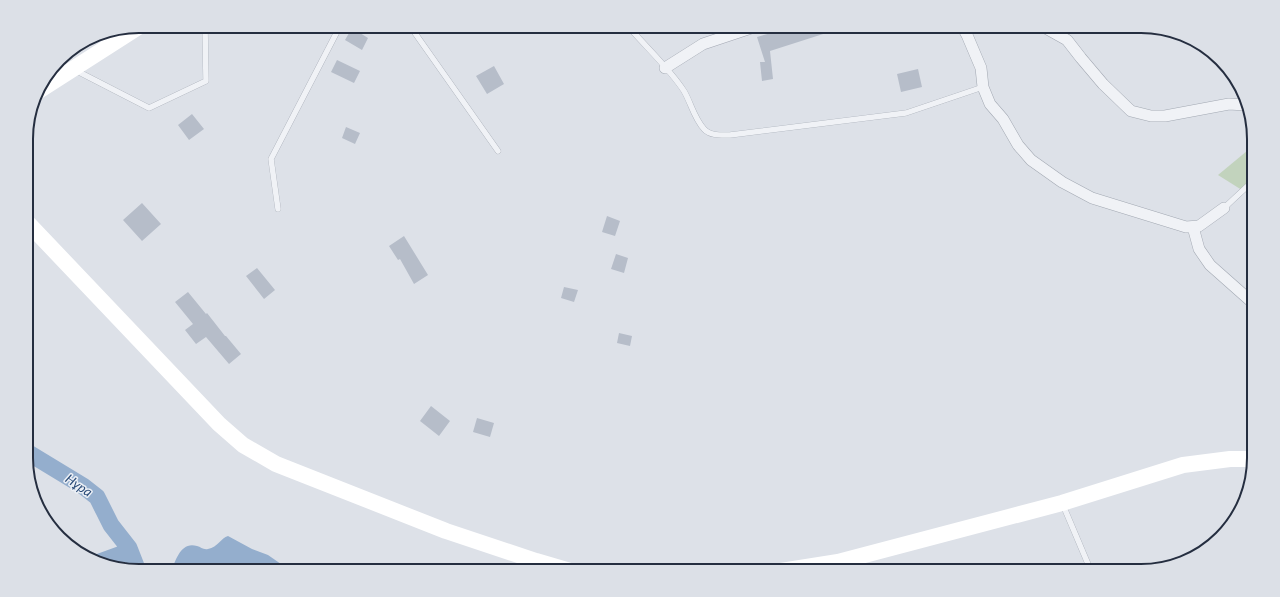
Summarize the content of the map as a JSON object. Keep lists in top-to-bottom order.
{
  "water": ["Нұра"]
}
